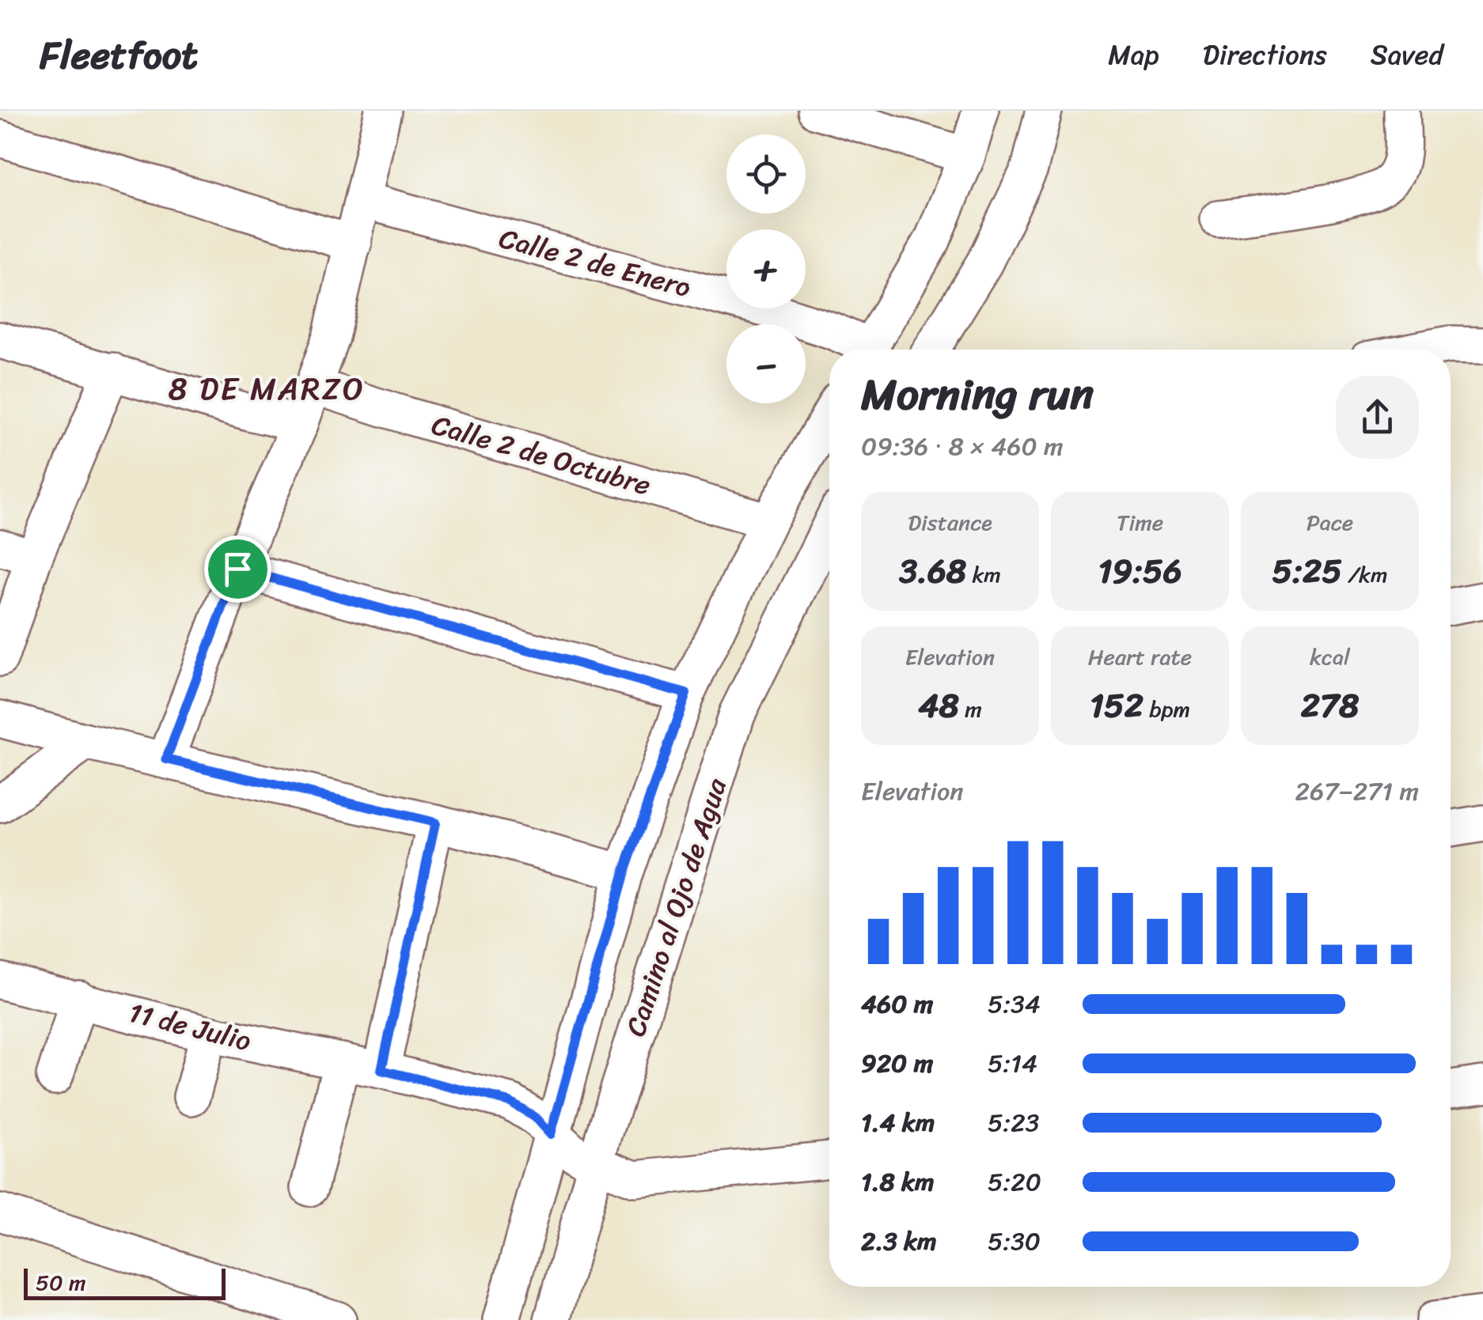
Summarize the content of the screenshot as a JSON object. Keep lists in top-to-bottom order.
{
  "streets": {
    "street": [
      "Calle 2 de Enero",
      "Calle 2 de Octubre",
      "Camino al Ojo de Agua",
      "11 de Julio"
    ]
  },
  "crossings": [
    ["Calle 2 de Octubre", "Camino al Ojo de Agua"],
    ["Camino al Ojo de Agua", "11 de Julio"]
  ],
  "districts": ["8 DE MARZO"],
  "scale_bar": "50 m",
  "page": {
    "header": "Fleetfoot",
    "nav": ["Map", "Directions", "Saved"],
    "map_buttons": ["+", "−"],
    "heading": ["Morning run", "09:36 · 8 × 460 m"],
    "stats": [
      ["Distance", "3.68 km"],
      ["Time", "19:56"],
      ["Pace", "5:25 /km"],
      ["Elevation", "48 m"],
      ["Heart rate", "152 bpm"],
      ["kcal", "278"]
    ],
    "chart": ["Elevation", "267–271 m"],
    "list": [
      {
        "name": "460 m",
        "note": "5:34"
      },
      {
        "name": "920 m",
        "note": "5:14"
      },
      {
        "name": "1.4 km",
        "note": "5:23"
      },
      {
        "name": "1.8 km",
        "note": "5:20"
      },
      {
        "name": "2.3 km",
        "note": "5:30"
      }
    ],
    "scale": "50 m"
  }
}
